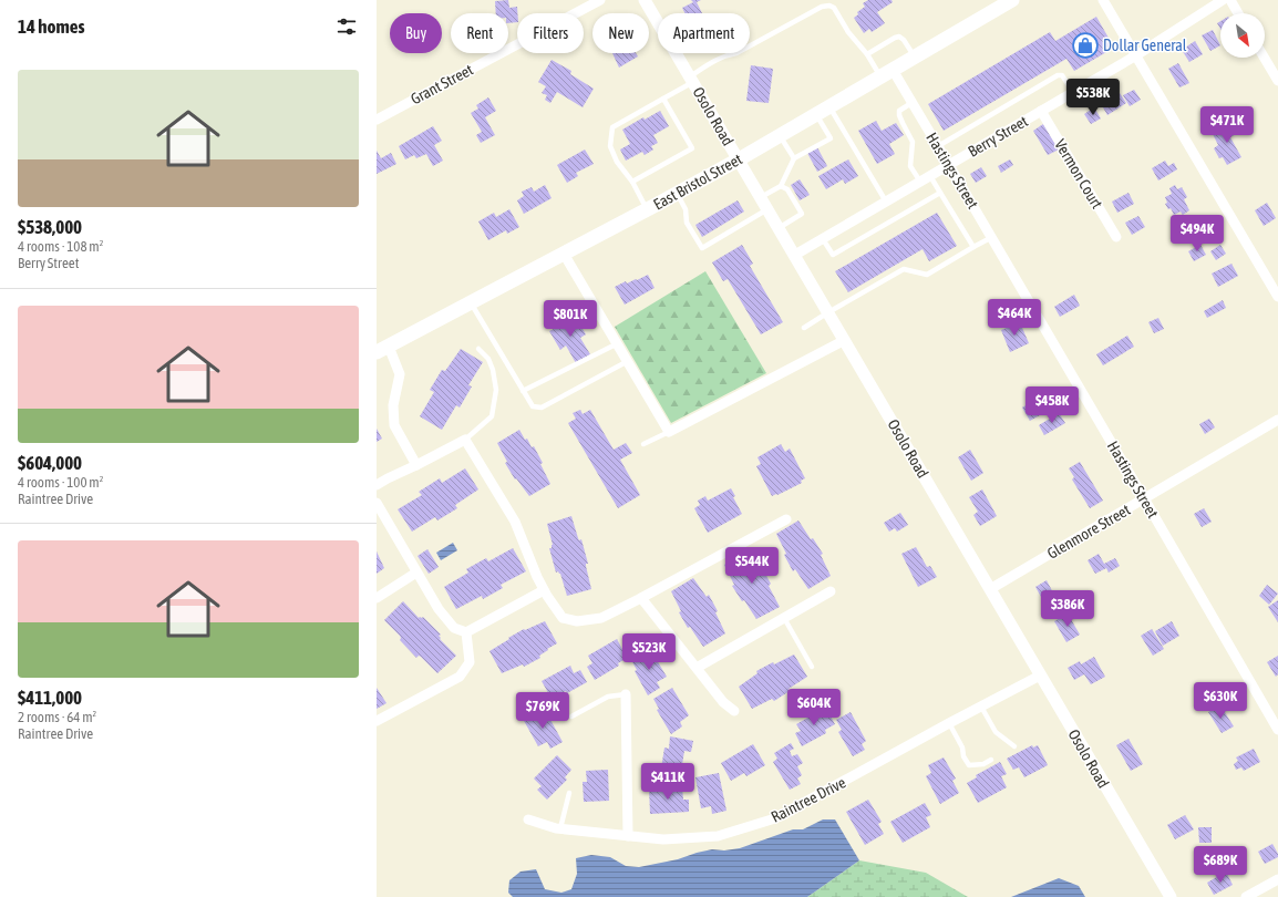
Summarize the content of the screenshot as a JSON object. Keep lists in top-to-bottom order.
{
  "streets": {
    "main road": ["East Bristol Street"],
    "street": [
      "Grant Street",
      "Osolo Road",
      "Berry Street",
      "Hastings Street",
      "Vermon Court",
      "Glenmore Street",
      "Raintree Drive"
    ]
  },
  "crossings": [
    ["Osolo Road", "Berry Street"],
    ["Osolo Road", "East Bristol Street"],
    ["Osolo Road", "Glenmore Street"],
    ["Osolo Road", "Raintree Drive"],
    ["Berry Street", "Hastings Street"],
    ["Berry Street", "Vermon Court"],
    ["Hastings Street", "East Bristol Street"],
    ["Hastings Street", "Glenmore Street"]
  ],
  "places": {
    "shop": ["Dollar General"]
  },
  "north": "bottom right",
  "page": {
    "heading": "14 homes",
    "chip": [
      "Buy",
      "Rent",
      "Filters",
      "New",
      "Apartment"
    ],
    "list": [
      {
        "name": "$538,000",
        "note": "4 rooms · 108 m² · Berry Street"
      },
      {
        "name": "$604,000",
        "note": "4 rooms · 100 m² · Raintree Drive"
      },
      {
        "name": "$411,000",
        "note": "2 rooms · 64 m² · Raintree Drive"
      }
    ],
    "price": [
      "$538K",
      "$471K",
      "$494K",
      "$464K",
      "$801K",
      "$458K",
      "$544K",
      "$386K",
      "$523K",
      "$630K",
      "$604K",
      "$769K",
      "$411K",
      "$689K"
    ]
  }
}
